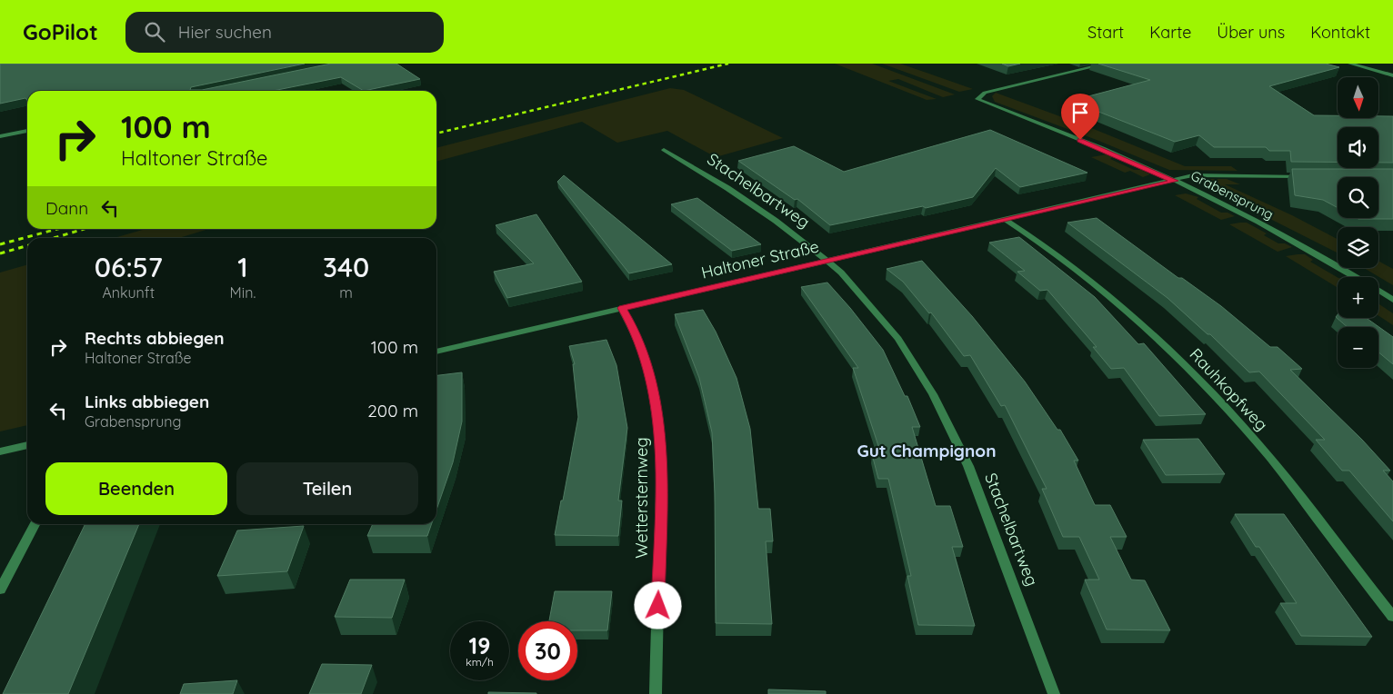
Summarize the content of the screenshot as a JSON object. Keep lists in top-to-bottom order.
{
  "streets": {
    "street": [
      "Stachelbartweg",
      "Grabensprung",
      "Haltoner Straße",
      "Rauhkopfweg",
      "Wettersternweg"
    ]
  },
  "crossings": [
    ["Stachelbartweg", "Haltoner Straße"],
    ["Grabensprung", "Haltoner Straße"],
    ["Haltoner Straße", "Rauhkopfweg"],
    ["Haltoner Straße", "Wettersternweg"]
  ],
  "districts": ["Gut Champignon"],
  "north": "bottom",
  "page": {
    "header": "GoPilot",
    "search": "Hier suchen",
    "nav": [
      "Start",
      "Karte",
      "Über uns",
      "Kontakt"
    ],
    "map_buttons": ["+", "−"],
    "turn": ["100 m", "Haltoner Straße"],
    "then": "Dann",
    "eta": [
      "06:57",
      "Ankunft",
      "1",
      "Min.",
      "340",
      "m"
    ],
    "list": [
      {
        "name": "Rechts abbiegen",
        "note": "Haltoner Straße",
        "value": "100 m"
      },
      {
        "name": "Links abbiegen",
        "note": "Grabensprung",
        "value": "200 m"
      }
    ],
    "buttons": ["Beenden", "Teilen"],
    "speed": "19 km/h",
    "limit": "30"
  }
}
